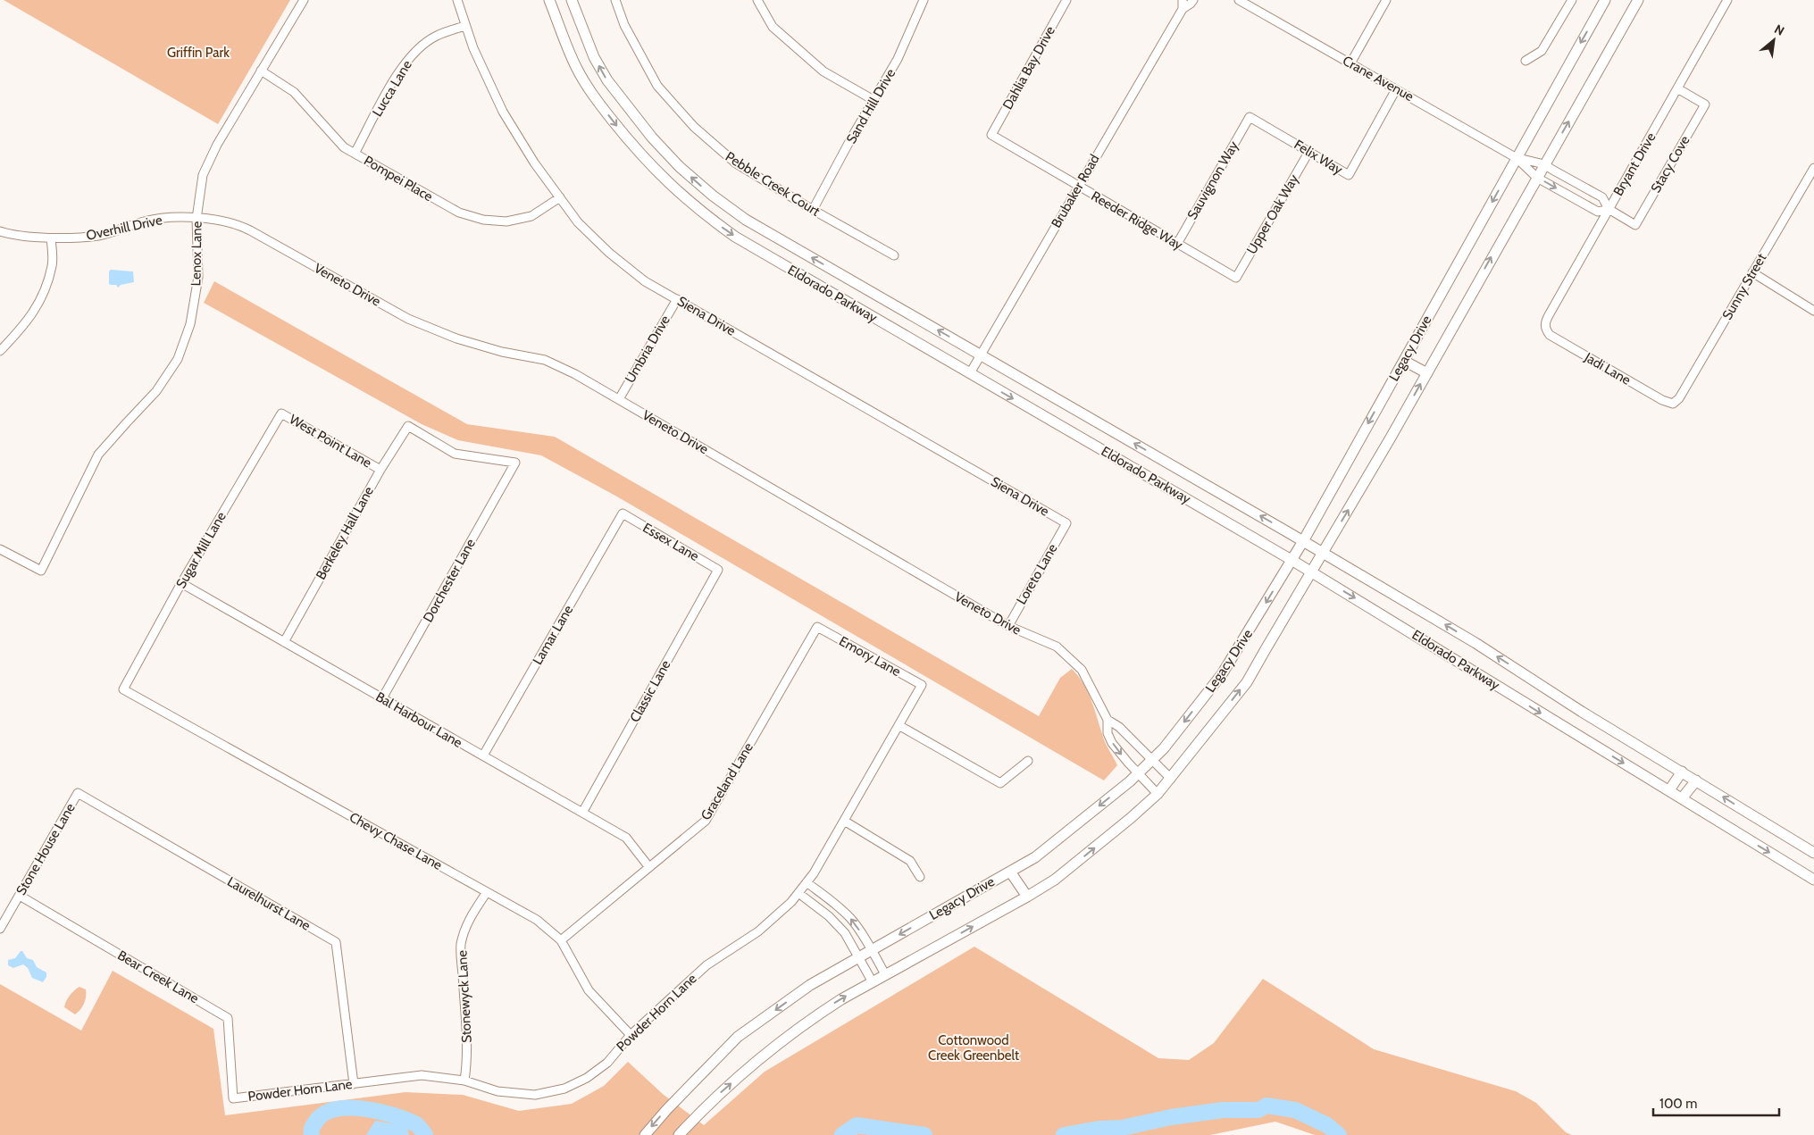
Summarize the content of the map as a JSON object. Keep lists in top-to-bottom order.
{
  "streets": {
    "main road": ["Eldorado Parkway", "Legacy Drive"],
    "street": [
      "Dahlia Bay Drive",
      "Crane Avenue",
      "Lucca Lane",
      "Sand Hill Drive",
      "Felix Way",
      "Bryant Drive",
      "Stacy Cove",
      "Pompei Place",
      "Sauvignon Way",
      "Pebble Creek Court",
      "Brubaker Road",
      "Upper Oak Way",
      "Reeder Ridge Way",
      "Overhill Drive",
      "Lenox Lane",
      "Veneto Drive",
      "Sunny Street",
      "Siena Drive",
      "Umbria Drive",
      "Jadi Lane",
      "West Point Lane",
      "Berkeley Hall Lane",
      "Essex Lane",
      "Sugar Mill Lane",
      "Loreto Lane",
      "Dorchester Lane",
      "Lamar Lane",
      "Emory Lane",
      "Classic Lane",
      "Bal Harbour Lane",
      "Graceland Lane",
      "Chevy Chase Lane",
      "Stone House Lane",
      "Laurelhurst Lane",
      "Bear Creek Lane",
      "Stonewyck Lane",
      "Powder Horn Lane"
    ]
  },
  "crossings": [
    ["Dahlia Bay Drive", "Reeder Ridge Way"],
    ["Crane Avenue", "Felix Way"],
    ["Crane Avenue", "Bryant Drive"],
    ["Crane Avenue", "Stacy Cove"],
    ["Crane Avenue", "Legacy Drive"],
    ["Lucca Lane", "Pompei Place"],
    ["Lucca Lane", "Siena Drive"],
    ["Sand Hill Drive", "Pebble Creek Court"],
    ["Felix Way", "Sauvignon Way"],
    ["Felix Way", "Upper Oak Way"],
    ["Bryant Drive", "Stacy Cove"],
    ["Bryant Drive", "Jadi Lane"],
    ["Pompei Place", "Lenox Lane"],
    ["Pompei Place", "Siena Drive"],
    ["Sauvignon Way", "Reeder Ridge Way"],
    ["Brubaker Road", "Reeder Ridge Way"],
    ["Brubaker Road", "Eldorado Parkway"],
    ["Upper Oak Way", "Reeder Ridge Way"],
    ["Overhill Drive", "Lenox Lane"],
    ["Overhill Drive", "Veneto Drive"],
    ["Lenox Lane", "Veneto Drive"],
    ["Veneto Drive", "Legacy Drive"],
    ["Veneto Drive", "Umbria Drive"],
    ["Veneto Drive", "Loreto Lane"],
    ["Sunny Street", "Jadi Lane"],
    ["Eldorado Parkway", "Legacy Drive"],
    ["Siena Drive", "Umbria Drive"],
    ["Siena Drive", "Loreto Lane"],
    ["West Point Lane", "Berkeley Hall Lane"],
    ["West Point Lane", "Sugar Mill Lane"],
    ["Berkeley Hall Lane", "Dorchester Lane"],
    ["Berkeley Hall Lane", "Bal Harbour Lane"],
    ["Essex Lane", "Lamar Lane"],
    ["Essex Lane", "Classic Lane"],
    ["Sugar Mill Lane", "Bal Harbour Lane"],
    ["Sugar Mill Lane", "Chevy Chase Lane"],
    ["Dorchester Lane", "Bal Harbour Lane"],
    ["Lamar Lane", "Bal Harbour Lane"],
    ["Emory Lane", "Graceland Lane"],
    ["Emory Lane", "Powder Horn Lane"],
    ["Classic Lane", "Bal Harbour Lane"],
    ["Bal Harbour Lane", "Graceland Lane"],
    ["Graceland Lane", "Chevy Chase Lane"],
    ["Chevy Chase Lane", "Stonewyck Lane"],
    ["Chevy Chase Lane", "Powder Horn Lane"],
    ["Stone House Lane", "Laurelhurst Lane"],
    ["Stone House Lane", "Bear Creek Lane"],
    ["Laurelhurst Lane", "Powder Horn Lane"],
    ["Bear Creek Lane", "Powder Horn Lane"],
    ["Stonewyck Lane", "Powder Horn Lane"]
  ],
  "parks": ["Griffin Park", "Cottonwood Creek Greenbelt"],
  "scale_bar": "100 m",
  "north": "top right"
}
